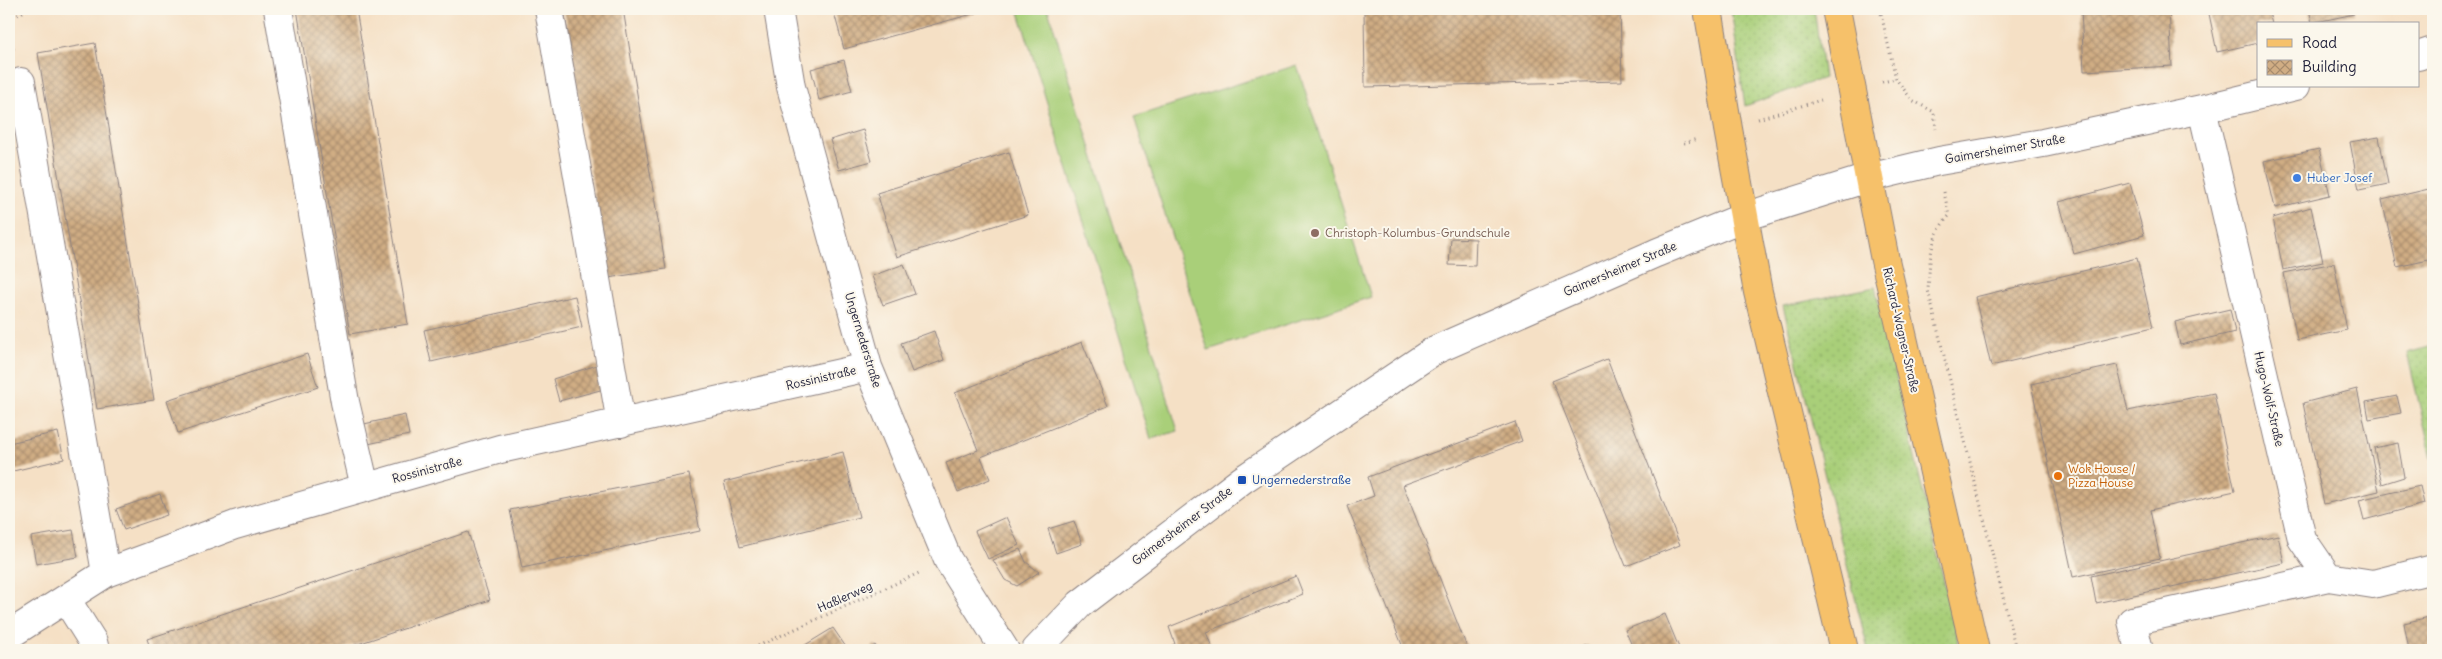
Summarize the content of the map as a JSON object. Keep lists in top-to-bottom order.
{
  "streets": {
    "main road": ["Richard-Wagner-Straße"],
    "street": [
      "Gaimersheimer Straße",
      "Ungernederstraße",
      "Rossinistraße",
      "Hugo-Wolf-Straße"
    ],
    "path": ["Haßlerweg"]
  },
  "crossings": [
    ["Gaimersheimer Straße", "Richard-Wagner-Straße"],
    ["Gaimersheimer Straße", "Hugo-Wolf-Straße"],
    ["Ungernederstraße", "Rossinistraße"],
    ["Ungernederstraße", "Haßlerweg"]
  ],
  "places": {
    "other": ["Huber Josef", "Christoph-Kolumbus-Grundschule", "Wok House / Pizza House"],
    "transit": ["Ungernederstraße"]
  },
  "legend": ["Road", "Building"]
}
